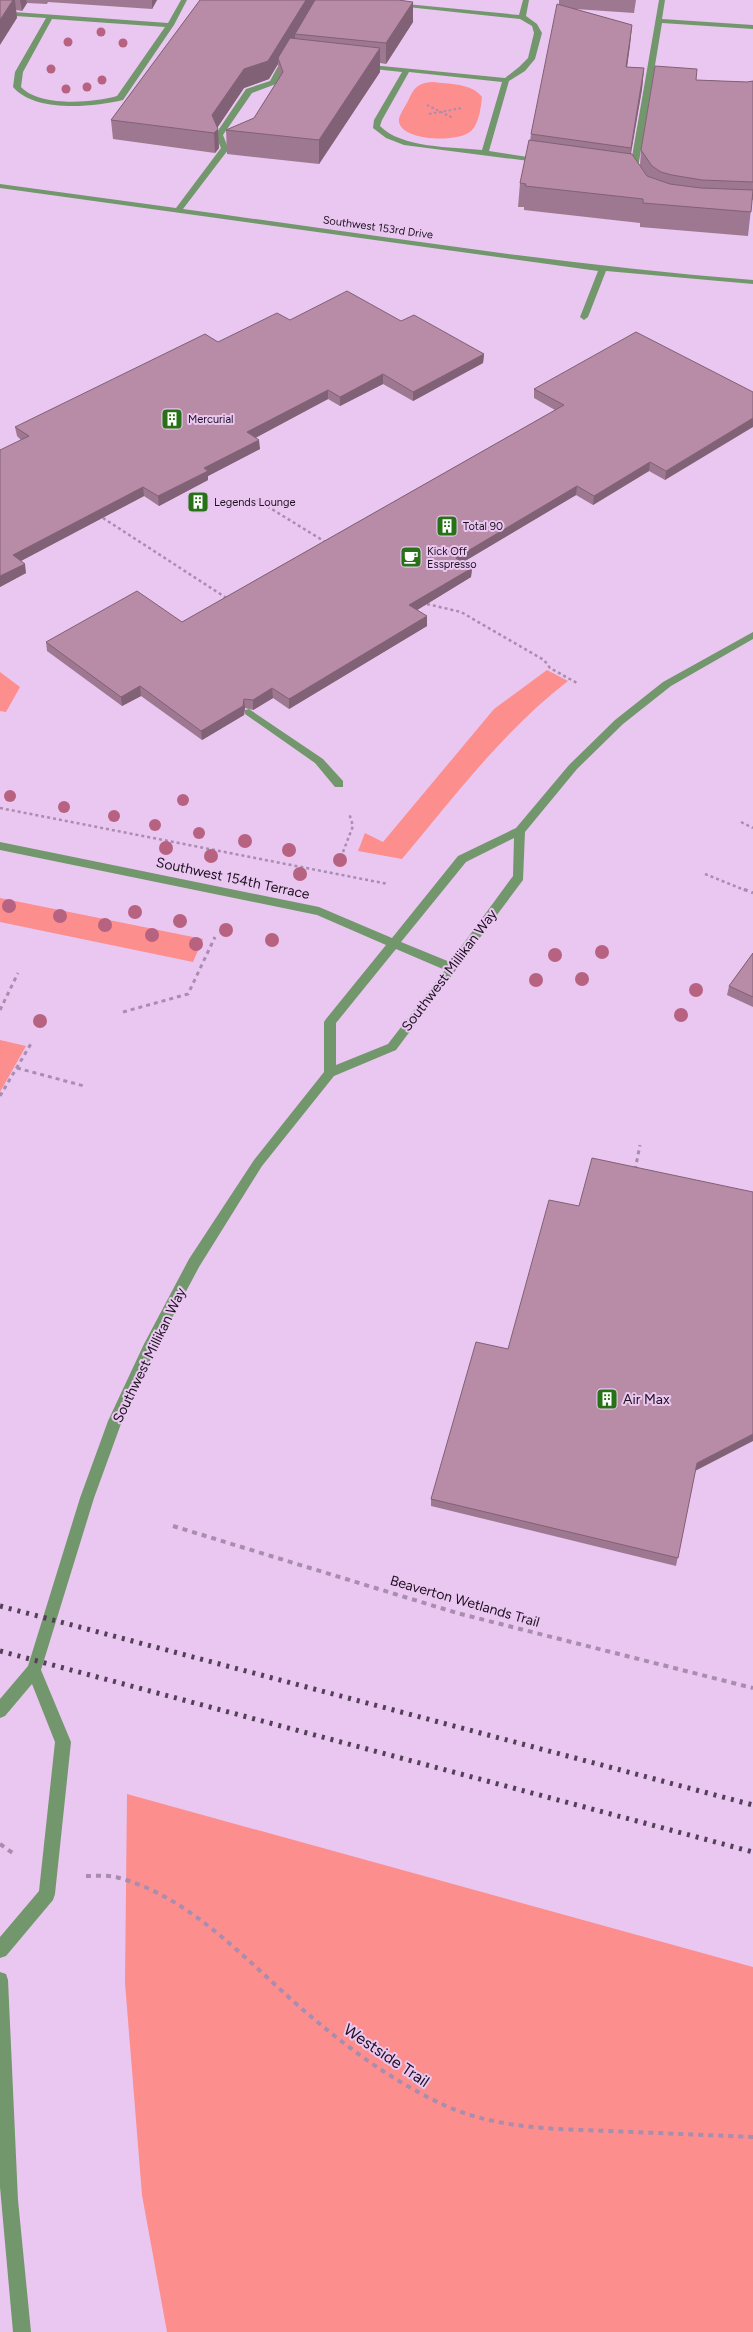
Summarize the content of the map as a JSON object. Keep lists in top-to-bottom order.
{
  "streets": {
    "street": ["Southwest 153rd Drive", "Southwest 154th Terrace", "Southwest Millikan Way"],
    "path": ["Beaverton Wetlands Trail", "Westside Trail"]
  },
  "crossings": [
    ["Southwest 154th Terrace", "Southwest Millikan Way"]
  ],
  "places": {
    "building": [
      "Mercurial",
      "Legends Lounge",
      "Total 90",
      "Air Max"
    ],
    "cafe": ["Kick Off Esspresso"]
  }
}
